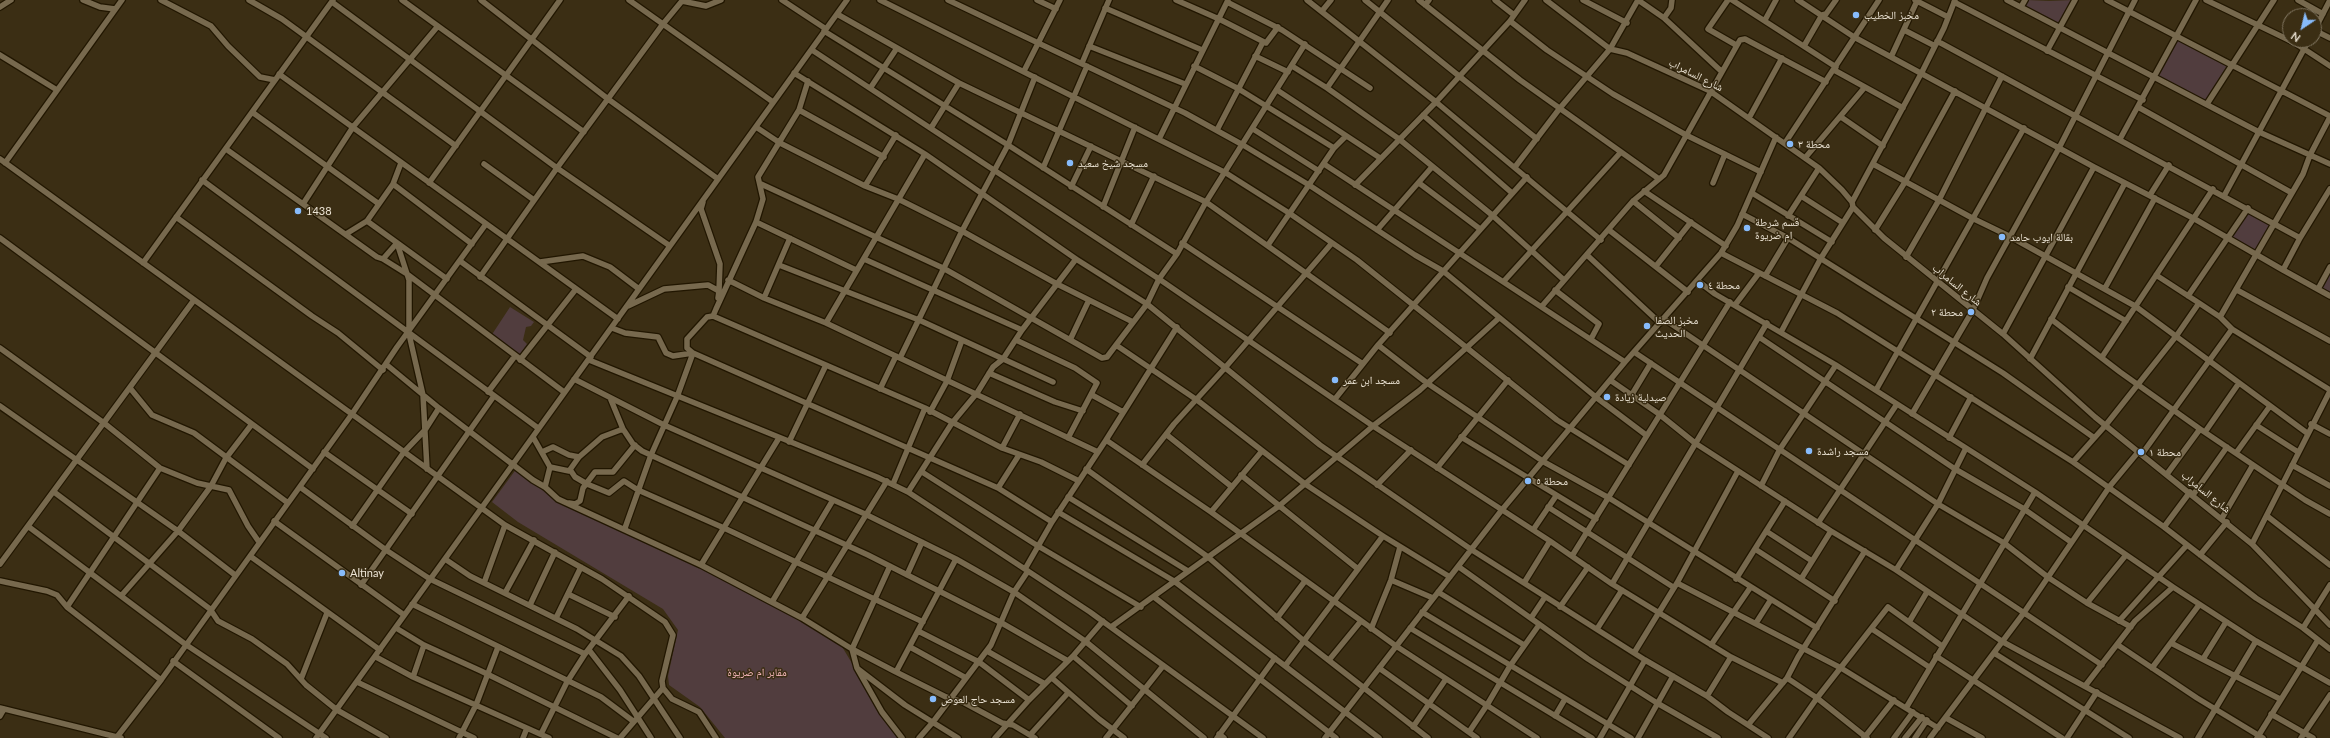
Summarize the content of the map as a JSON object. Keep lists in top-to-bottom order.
{
  "streets": {
    "street": ["شارع السامراب"]
  },
  "parks": ["مقابر ام ضريوة"],
  "places": [
    "مخبز الخطيب",
    "محطة ٣",
    "مسجد شيخ سعيد",
    "1438",
    "قسم شرطة ام ضريوة",
    "بقالة ايوب حامد",
    "محطة ٤",
    "محطة ٢",
    "مخبز الصفا الحديث",
    "مسجد ابن عمر",
    "صيدلية زيادة",
    "مسجد راشدة",
    "محطة ١",
    "محطة ٥",
    "Altinay",
    "مسجد حاج العوض"
  ],
  "north": "bottom left"
}
